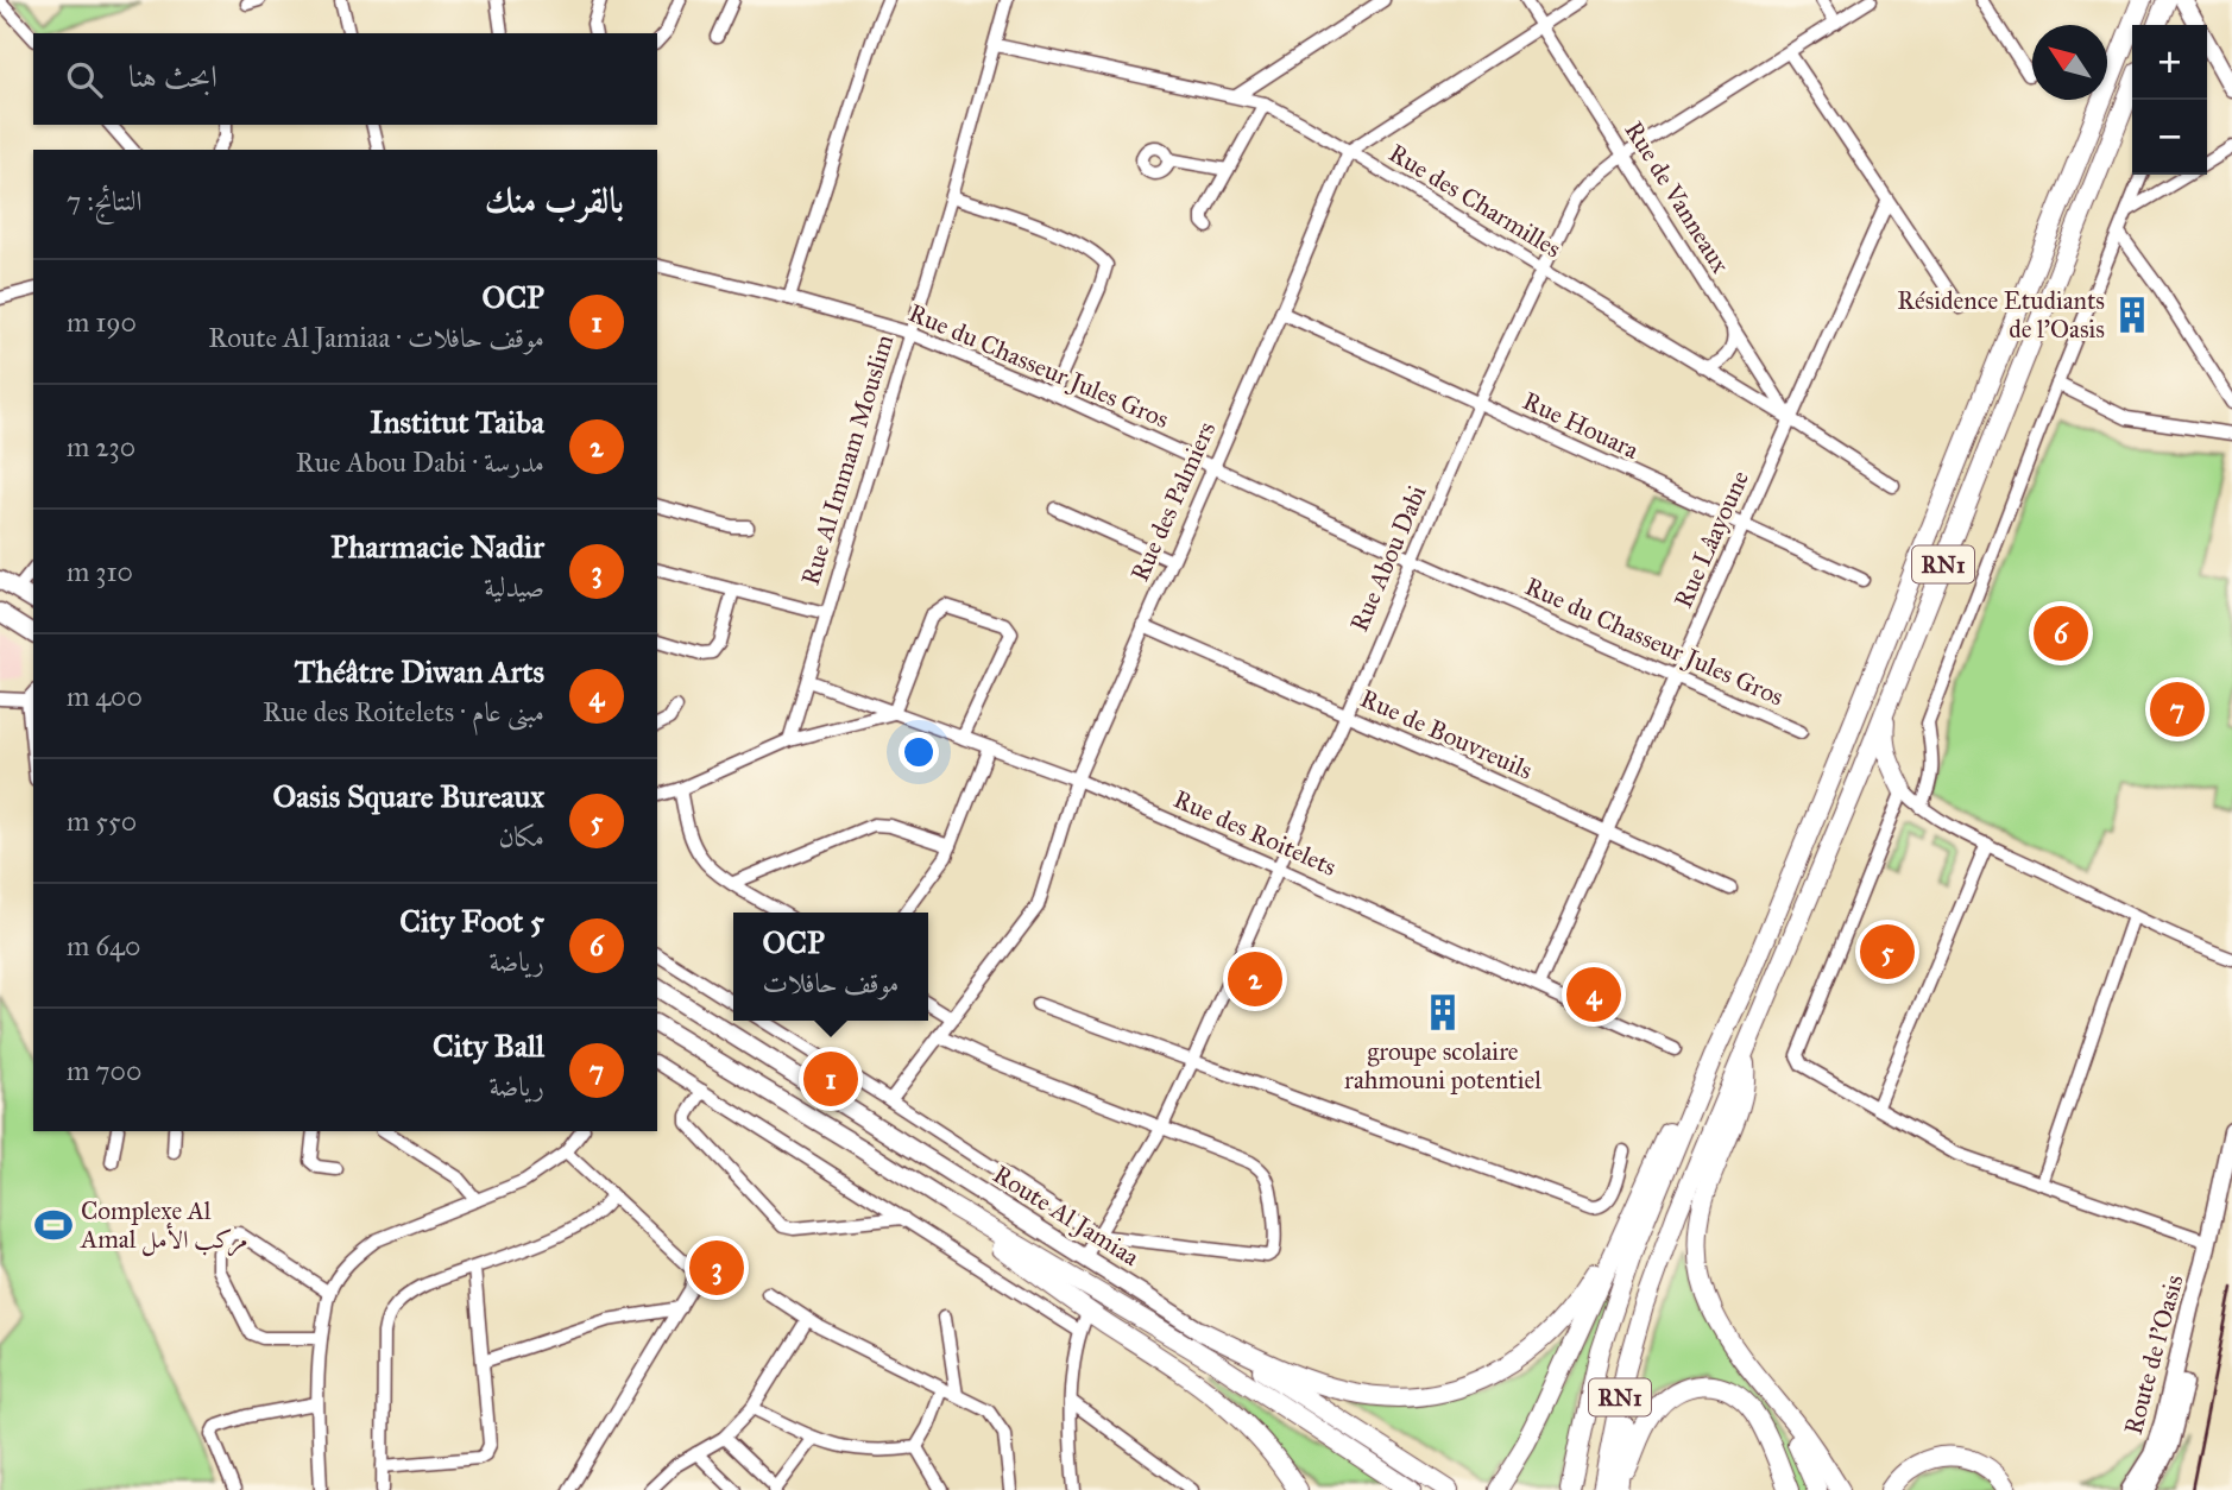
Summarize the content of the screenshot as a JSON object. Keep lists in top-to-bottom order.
{
  "streets": {
    "highway": ["RN1", "Route Al Jamiaa"],
    "main road": ["Route de l'Oasis"],
    "street": [
      "Rue de Vanneaux",
      "Rue des Charmilles",
      "Rue du Chasseur Jules Gros",
      "Rue Houara",
      "Rue Al Immam Mouslim",
      "Rue des Palmiers",
      "Rue Lâayoune",
      "Rue Abou Dabi",
      "Rue de Bouvreuils",
      "Rue des Roitelets"
    ]
  },
  "crossings": [
    ["Rue de Vanneaux", "Rue des Charmilles"],
    ["Rue de Vanneaux", "Rue Lâayoune"],
    ["Rue de Vanneaux", "Rue Abou Dabi"],
    ["Rue des Charmilles", "Rue Al Immam Mouslim"],
    ["Rue des Charmilles", "Rue des Palmiers"],
    ["Rue des Charmilles", "Rue Lâayoune"],
    ["Rue des Charmilles", "Rue Abou Dabi"],
    ["Rue du Chasseur Jules Gros", "Rue Al Immam Mouslim"],
    ["Rue du Chasseur Jules Gros", "Rue des Palmiers"],
    ["Rue du Chasseur Jules Gros", "Rue Lâayoune"],
    ["Rue du Chasseur Jules Gros", "Rue Abou Dabi"],
    ["Rue Houara", "Rue des Palmiers"],
    ["Rue Houara", "Rue Lâayoune"],
    ["Rue Houara", "Rue Abou Dabi"],
    ["Rue Al Immam Mouslim", "Rue des Roitelets"],
    ["Rue des Palmiers", "Rue de Bouvreuils"],
    ["Rue des Palmiers", "Rue des Roitelets"],
    ["Rue Lâayoune", "Rue de Bouvreuils"],
    ["Rue Lâayoune", "Rue des Roitelets"],
    ["Rue Abou Dabi", "Rue de Bouvreuils"],
    ["Rue Abou Dabi", "Rue des Roitelets"],
    ["Rue Abou Dabi", "Route Al Jamiaa"]
  ],
  "places": {
    "building": ["Résidence Etudiants de l'Oasis", "groupe scolaire rahmouni potentiel"],
    "sports": ["Complexe Al Amal مركب الأمل"]
  },
  "north": "top left",
  "page": {
    "map_buttons": ["+", "−"],
    "search": "ابحث هنا",
    "heading": ["بالقرب منك", "النتائج: 7"],
    "list": [
      {
        "mark": "1",
        "name": "OCP",
        "note": "موقف حافلات · Route Al Jamiaa",
        "value": "190 m"
      },
      {
        "mark": "2",
        "name": "Institut Taiba",
        "note": "مدرسة · Rue Abou Dabi",
        "value": "230 m"
      },
      {
        "mark": "3",
        "name": "Pharmacie Nadir",
        "note": "صيدلية",
        "value": "310 m"
      },
      {
        "mark": "4",
        "name": "Théâtre Diwan Arts",
        "note": "مبنى عام · Rue des Roitelets",
        "value": "400 m"
      },
      {
        "mark": "5",
        "name": "Oasis Square Bureaux",
        "note": "مكان",
        "value": "550 m"
      },
      {
        "mark": "6",
        "name": "City Foot 5",
        "note": "رياضة",
        "value": "640 m"
      },
      {
        "mark": "7",
        "name": "City Ball",
        "note": "رياضة",
        "value": "700 m"
      }
    ],
    "pins": [
      "6",
      "7",
      "5",
      "2",
      "4",
      "1",
      "3"
    ],
    "popup": ["OCP", "موقف حافلات"]
  }
}
